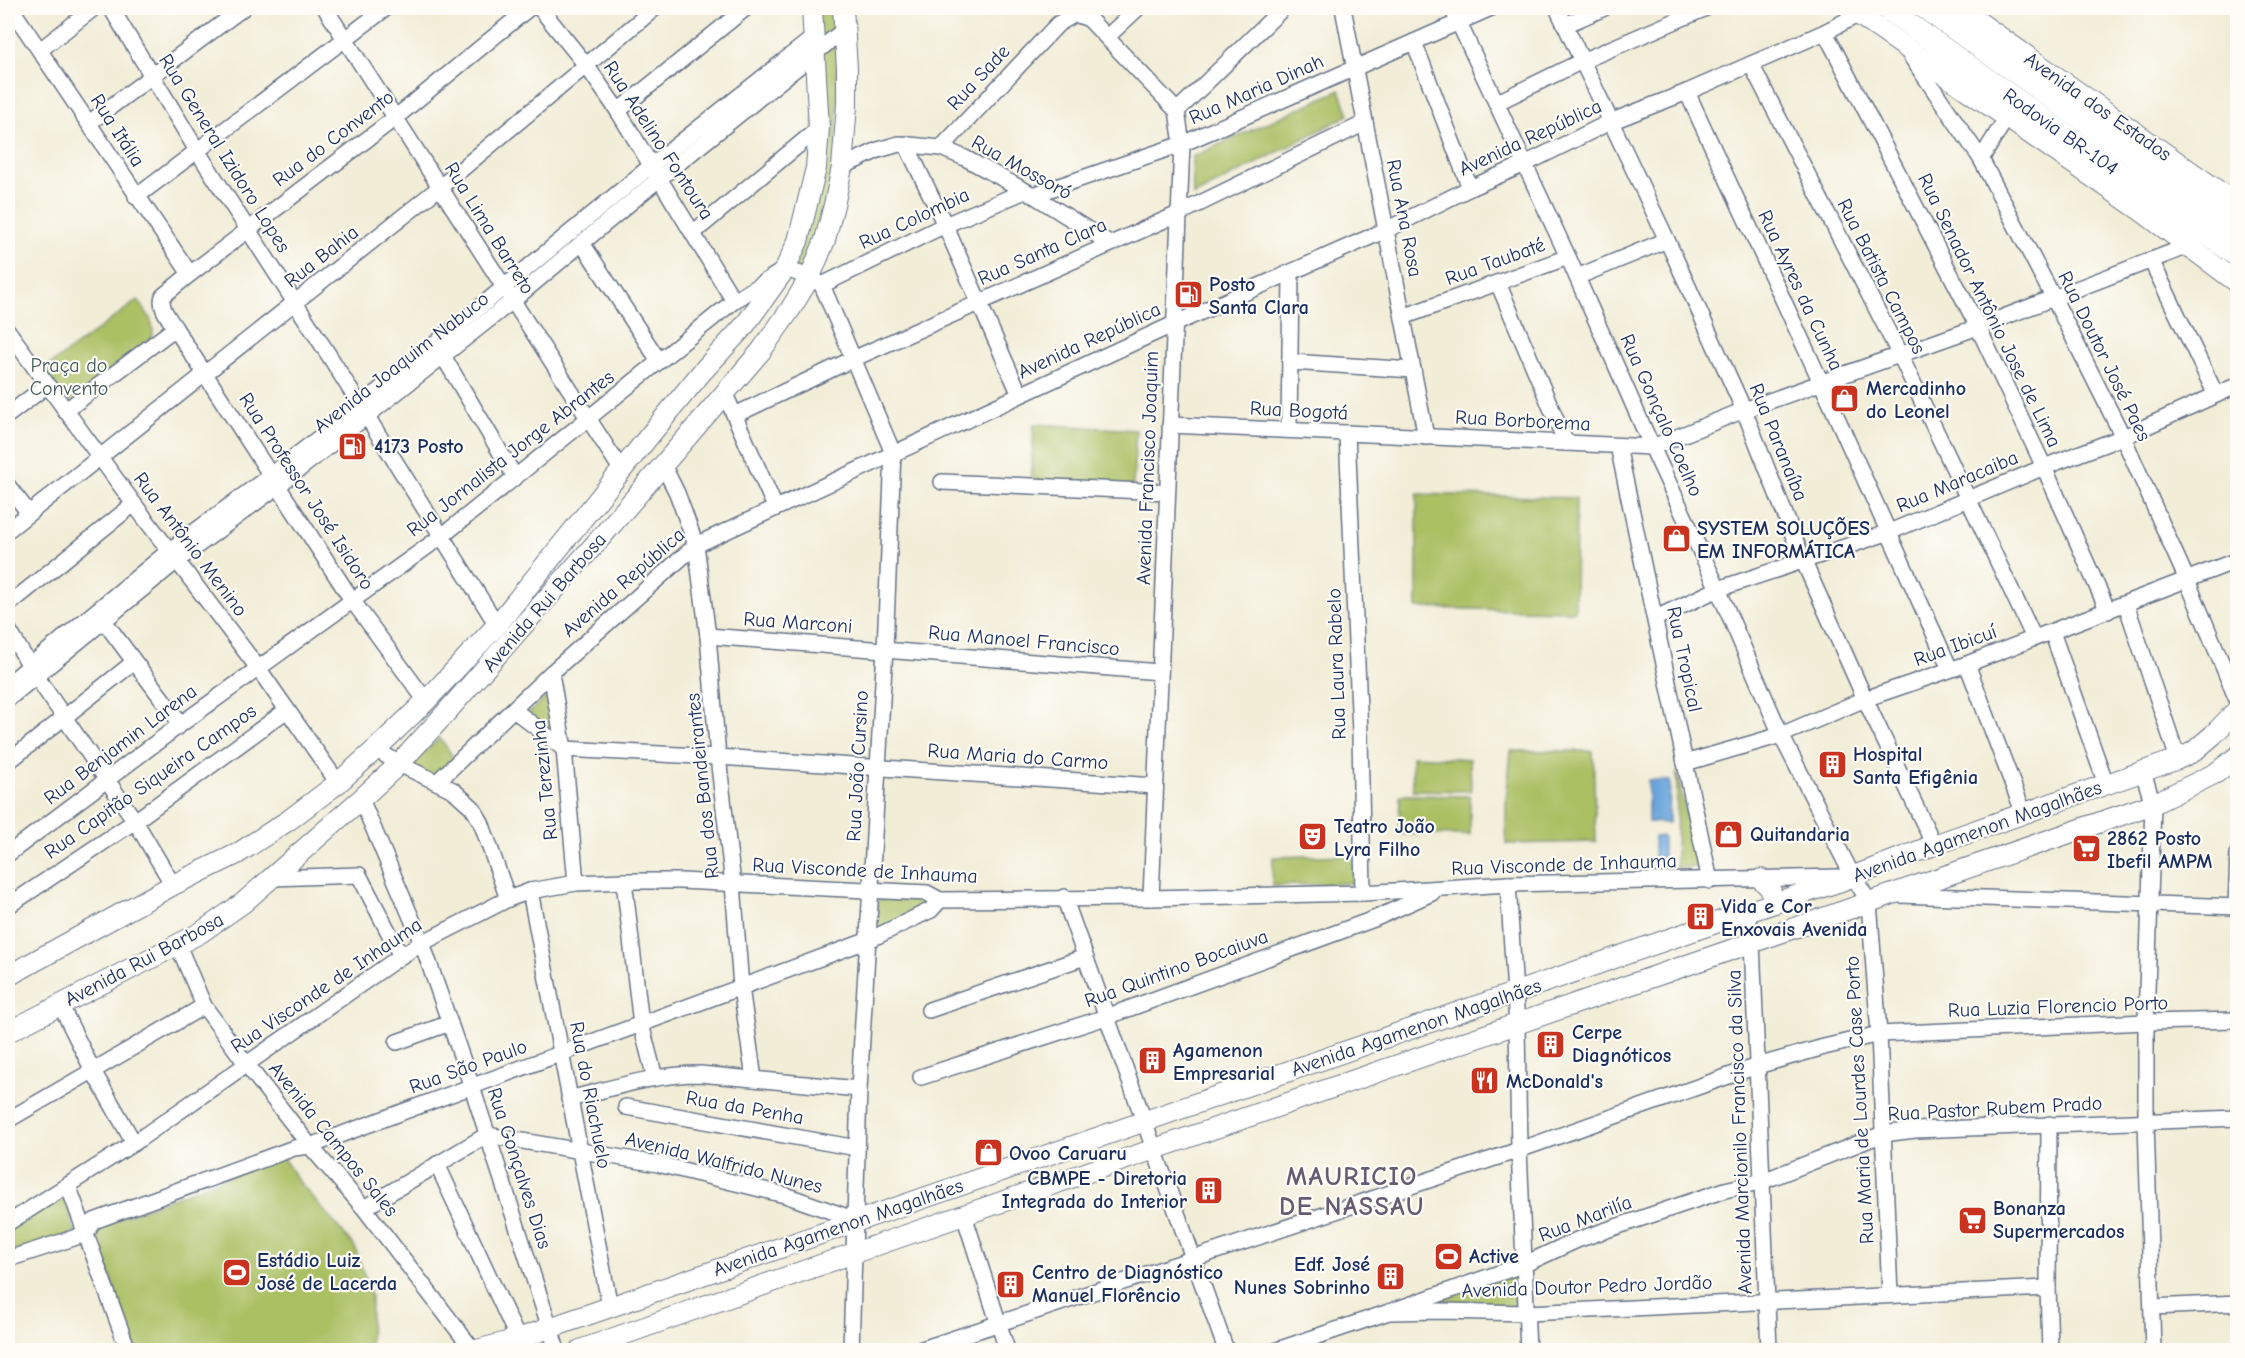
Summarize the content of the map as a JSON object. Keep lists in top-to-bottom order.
{
  "streets": {
    "highway": ["Rodovia BR-104"],
    "main road": ["Avenida dos Estados", "Avenida Rui Barbosa", "Avenida Agamenon Magalhães"],
    "street": [
      "Rua Sade",
      "Rua Maria Dinah",
      "Rua Itália",
      "Avenida República",
      "Rua do Convento",
      "Rua Adelino Fontoura",
      "Rua General Izidoro Lopes",
      "Rua Mossoró",
      "Rua Colombia",
      "Rua Ana Rosa",
      "Rua Lima Barreto",
      "Rua Santa Clara",
      "Rua Bahia",
      "Rua Taubaté",
      "Rua Batista Campos",
      "Rua Ayres da Cunha",
      "Rua Senador Antônio Jose de Lima",
      "Rua Doutor José Paes",
      "Avenida Joaquim Nabuco",
      "Rua Bogotá",
      "Rua Gonçalo Coelho",
      "Rua Borborema",
      "Rua Paranaíba",
      "Rua Jornalista Jorge Abrantes",
      "Avenida Francisco Joaquim",
      "Rua Maracaiba",
      "Rua Professor José Isidoro",
      "Rua Antônio Menino",
      "Rua Marconi",
      "Rua Manoel Francisco",
      "Rua Ibicuí",
      "Rua Tropical",
      "Rua Laura Rabelo",
      "Rua Benjamin Larena",
      "Rua Maria do Carmo",
      "Rua João Cursino",
      "Rua Terezinha",
      "Rua Capitão Siqueira Campos",
      "Rua dos Bandeirantes",
      "Rua Visconde de Inhauma",
      "Rua Quintino Bocaiuva",
      "Rua Luzia Florencio Porto",
      "Rua São Paulo",
      "Rua do Riachuelo",
      "Rua Maria de Lourdes Case Porto",
      "Rua da Penha",
      "Rua Pastor Rubem Prado",
      "Avenida Marcionilo Francisco da Silva",
      "Avenida Campos Sales",
      "Avenida Walfrido Nunes",
      "Rua Gonçalves Dias",
      "Rua Marilía",
      "Avenida Doutor Pedro Jordão"
    ]
  },
  "crossings": [
    ["Rua Sade", "Rua Mossoró"],
    ["Rua Maria Dinah", "Rua Mossoró"],
    ["Rua Maria Dinah", "Rua Colombia"],
    ["Rua Maria Dinah", "Rua Ana Rosa"],
    ["Rua Maria Dinah", "Rua Gonçalo Coelho"],
    ["Rua Maria Dinah", "Avenida Francisco Joaquim"],
    ["Rua Itália", "Rua do Convento"],
    ["Avenida República", "Rua Ana Rosa"],
    ["Avenida República", "Rua Batista Campos"],
    ["Avenida República", "Rua Ayres da Cunha"],
    ["Avenida República", "Rua Senador Antônio Jose de Lima"],
    ["Avenida República", "Rua Gonçalo Coelho"],
    ["Avenida República", "Rua Paranaíba"],
    ["Avenida República", "Avenida Francisco Joaquim"],
    ["Avenida República", "Rua João Cursino"],
    ["Avenida República", "Rua Terezinha"],
    ["Avenida República", "Rua dos Bandeirantes"],
    ["Rua do Convento", "Rua General Izidoro Lopes"],
    ["Rua do Convento", "Rua Lima Barreto"],
    ["Rua do Convento", "Rua Professor José Isidoro"],
    ["Rua Adelino Fontoura", "Rua Bahia"],
    ["Rua Adelino Fontoura", "Avenida Joaquim Nabuco"],
    ["Rua Adelino Fontoura", "Rua Jornalista Jorge Abrantes"],
    ["Rua General Izidoro Lopes", "Rua Bahia"],
    ["Rua General Izidoro Lopes", "Avenida Joaquim Nabuco"],
    ["Rua General Izidoro Lopes", "Rua Jornalista Jorge Abrantes"],
    ["Rua General Izidoro Lopes", "Avenida Rui Barbosa"],
    ["Rua Mossoró", "Rua Colombia"],
    ["Rua Mossoró", "Rua Santa Clara"],
    ["Rua Mossoró", "Avenida Rui Barbosa"],
    ["Rua Colombia", "Avenida Rui Barbosa"],
    ["Rua Colombia", "Rua João Cursino"],
    ["Rua Ana Rosa", "Rua Santa Clara"],
    ["Rua Ana Rosa", "Rua Taubaté"],
    ["Rua Ana Rosa", "Rua Bogotá"],
    ["Rua Ana Rosa", "Rua Borborema"],
    ["Rua Lima Barreto", "Rua Bahia"],
    ["Rua Lima Barreto", "Avenida Joaquim Nabuco"],
    ["Rua Lima Barreto", "Rua Jornalista Jorge Abrantes"],
    ["Rua Lima Barreto", "Avenida Rui Barbosa"],
    ["Rua Santa Clara", "Avenida Francisco Joaquim"],
    ["Rua Santa Clara", "Rua João Cursino"],
    ["Rua Bahia", "Rua Professor José Isidoro"],
    ["Rua Bahia", "Rua Antônio Menino"],
    ["Rua Taubaté", "Rua Gonçalo Coelho"],
    ["Rua Batista Campos", "Rua Maracaiba"],
    ["Rua Batista Campos", "Rua Ibicuí"],
    ["Rua Ayres da Cunha", "Rua Maracaiba"],
    ["Rua Ayres da Cunha", "Rua Ibicuí"],
    ["Rua Senador Antônio Jose de Lima", "Rua Maracaiba"],
    ["Rua Senador Antônio Jose de Lima", "Rua Ibicuí"],
    ["Rua Doutor José Paes", "Rua Maracaiba"],
    ["Rua Doutor José Paes", "Rua Ibicuí"],
    ["Avenida Joaquim Nabuco", "Rua Professor José Isidoro"],
    ["Avenida Joaquim Nabuco", "Rua Antônio Menino"],
    ["Avenida Joaquim Nabuco", "Avenida Rui Barbosa"],
    ["Rua Bogotá", "Rua Borborema"],
    ["Rua Bogotá", "Avenida Francisco Joaquim"],
    ["Rua Bogotá", "Rua Laura Rabelo"],
    ["Rua Gonçalo Coelho", "Rua Borborema"],
    ["Rua Gonçalo Coelho", "Rua Maracaiba"],
    ["Rua Gonçalo Coelho", "Rua Ibicuí"],
    ["Rua Gonçalo Coelho", "Avenida Agamenon Magalhães"],
    ["Rua Gonçalo Coelho", "Rua Visconde de Inhauma"],
    ["Rua Gonçalo Coelho", "Rua Maria de Lourdes Case Porto"],
    ["Rua Borborema", "Rua Tropical"],
    ["Rua Paranaíba", "Rua Maracaiba"],
    ["Rua Paranaíba", "Rua Ibicuí"],
    ["Rua Paranaíba", "Avenida Agamenon Magalhães"],
    ["Rua Jornalista Jorge Abrantes", "Rua Professor José Isidoro"],
    ["Rua Jornalista Jorge Abrantes", "Rua Antônio Menino"],
    ["Rua Jornalista Jorge Abrantes", "Avenida Rui Barbosa"],
    ["Rua Jornalista Jorge Abrantes", "Rua Benjamin Larena"],
    ["Avenida Francisco Joaquim", "Rua Manoel Francisco"],
    ["Avenida Francisco Joaquim", "Rua Maria do Carmo"],
    ["Avenida Francisco Joaquim", "Rua Visconde de Inhauma"],
    ["Rua Maracaiba", "Rua Tropical"],
    ["Rua Professor José Isidoro", "Avenida Rui Barbosa"],
    ["Rua Antônio Menino", "Avenida Rui Barbosa"],
    ["Rua Antônio Menino", "Rua Benjamin Larena"],
    ["Rua Antônio Menino", "Rua Capitão Siqueira Campos"],
    ["Avenida Rui Barbosa", "Rua João Cursino"],
    ["Avenida Rui Barbosa", "Rua dos Bandeirantes"],
    ["Avenida Rui Barbosa", "Avenida Campos Sales"],
    ["Avenida Rui Barbosa", "Rua Gonçalves Dias"],
    ["Rua Marconi", "Rua Manoel Francisco"],
    ["Rua Marconi", "Rua João Cursino"],
    ["Rua Marconi", "Rua dos Bandeirantes"],
    ["Rua Manoel Francisco", "Rua João Cursino"],
    ["Rua Ibicuí", "Rua Tropical"],
    ["Rua Tropical", "Rua Visconde de Inhauma"],
    ["Rua Laura Rabelo", "Rua Visconde de Inhauma"],
    ["Rua Maria do Carmo", "Rua João Cursino"],
    ["Rua Maria do Carmo", "Rua Terezinha"],
    ["Rua Maria do Carmo", "Rua dos Bandeirantes"],
    ["Rua João Cursino", "Avenida Agamenon Magalhães"],
    ["Rua João Cursino", "Rua Visconde de Inhauma"],
    ["Rua João Cursino", "Rua São Paulo"],
    ["Rua João Cursino", "Rua da Penha"],
    ["Rua João Cursino", "Avenida Walfrido Nunes"],
    ["Rua Terezinha", "Rua Visconde de Inhauma"],
    ["Rua dos Bandeirantes", "Rua Visconde de Inhauma"],
    ["Rua dos Bandeirantes", "Rua São Paulo"],
    ["Avenida Agamenon Magalhães", "Rua Visconde de Inhauma"],
    ["Avenida Agamenon Magalhães", "Rua do Riachuelo"],
    ["Avenida Agamenon Magalhães", "Rua Maria de Lourdes Case Porto"],
    ["Avenida Agamenon Magalhães", "Avenida Marcionilo Francisco da Silva"],
    ["Avenida Agamenon Magalhães", "Avenida Campos Sales"],
    ["Avenida Agamenon Magalhães", "Avenida Walfrido Nunes"],
    ["Avenida Agamenon Magalhães", "Rua Gonçalves Dias"],
    ["Rua Visconde de Inhauma", "Rua Quintino Bocaiuva"],
    ["Rua Visconde de Inhauma", "Rua São Paulo"],
    ["Rua Visconde de Inhauma", "Rua do Riachuelo"],
    ["Rua Visconde de Inhauma", "Avenida Campos Sales"],
    ["Rua Visconde de Inhauma", "Rua Gonçalves Dias"],
    ["Rua Luzia Florencio Porto", "Rua Maria de Lourdes Case Porto"],
    ["Rua Luzia Florencio Porto", "Avenida Marcionilo Francisco da Silva"],
    ["Rua São Paulo", "Rua do Riachuelo"],
    ["Rua São Paulo", "Avenida Campos Sales"],
    ["Rua São Paulo", "Rua Gonçalves Dias"],
    ["Rua do Riachuelo", "Avenida Walfrido Nunes"],
    ["Rua Maria de Lourdes Case Porto", "Rua Pastor Rubem Prado"],
    ["Rua Maria de Lourdes Case Porto", "Avenida Doutor Pedro Jordão"],
    ["Rua Pastor Rubem Prado", "Avenida Marcionilo Francisco da Silva"],
    ["Rua Pastor Rubem Prado", "Rua Marilía"],
    ["Avenida Marcionilo Francisco da Silva", "Rua Marilía"],
    ["Avenida Marcionilo Francisco da Silva", "Avenida Doutor Pedro Jordão"],
    ["Avenida Walfrido Nunes", "Rua Gonçalves Dias"],
    ["Rua Marilía", "Avenida Doutor Pedro Jordão"]
  ],
  "districts": ["MAURICIO DE NASSAU"],
  "parks": ["Praça do Convento"],
  "places": {
    "fuel station": ["Posto Santa Clara", "4173 Posto"],
    "shop": [
      "Mercadinho do Leonel",
      "SYSTEM SOLUÇÕES EM INFORMÁTICA",
      "Quitandaria",
      "Ovoo Caruaru"
    ],
    "building": [
      "Hospital Santa Efigênia",
      "Vida e Cor Enxovais Avenida",
      "Cerpe Diagnóticos",
      "Agamenon Empresarial",
      "CBMPE - Diretoria Integrada do Interior",
      "Edf. José Nunes Sobrinho",
      "Centro de Diagnóstico Manuel Florêncio"
    ],
    "theatre": ["Teatro João Lyra Filho"],
    "supermarket": ["2862 Posto Ibefil AMPM", "Bonanza Supermercados"],
    "restaurant": ["McDonald's"],
    "sports": ["Active", "Estádio Luiz José de Lacerda"]
  }
}
